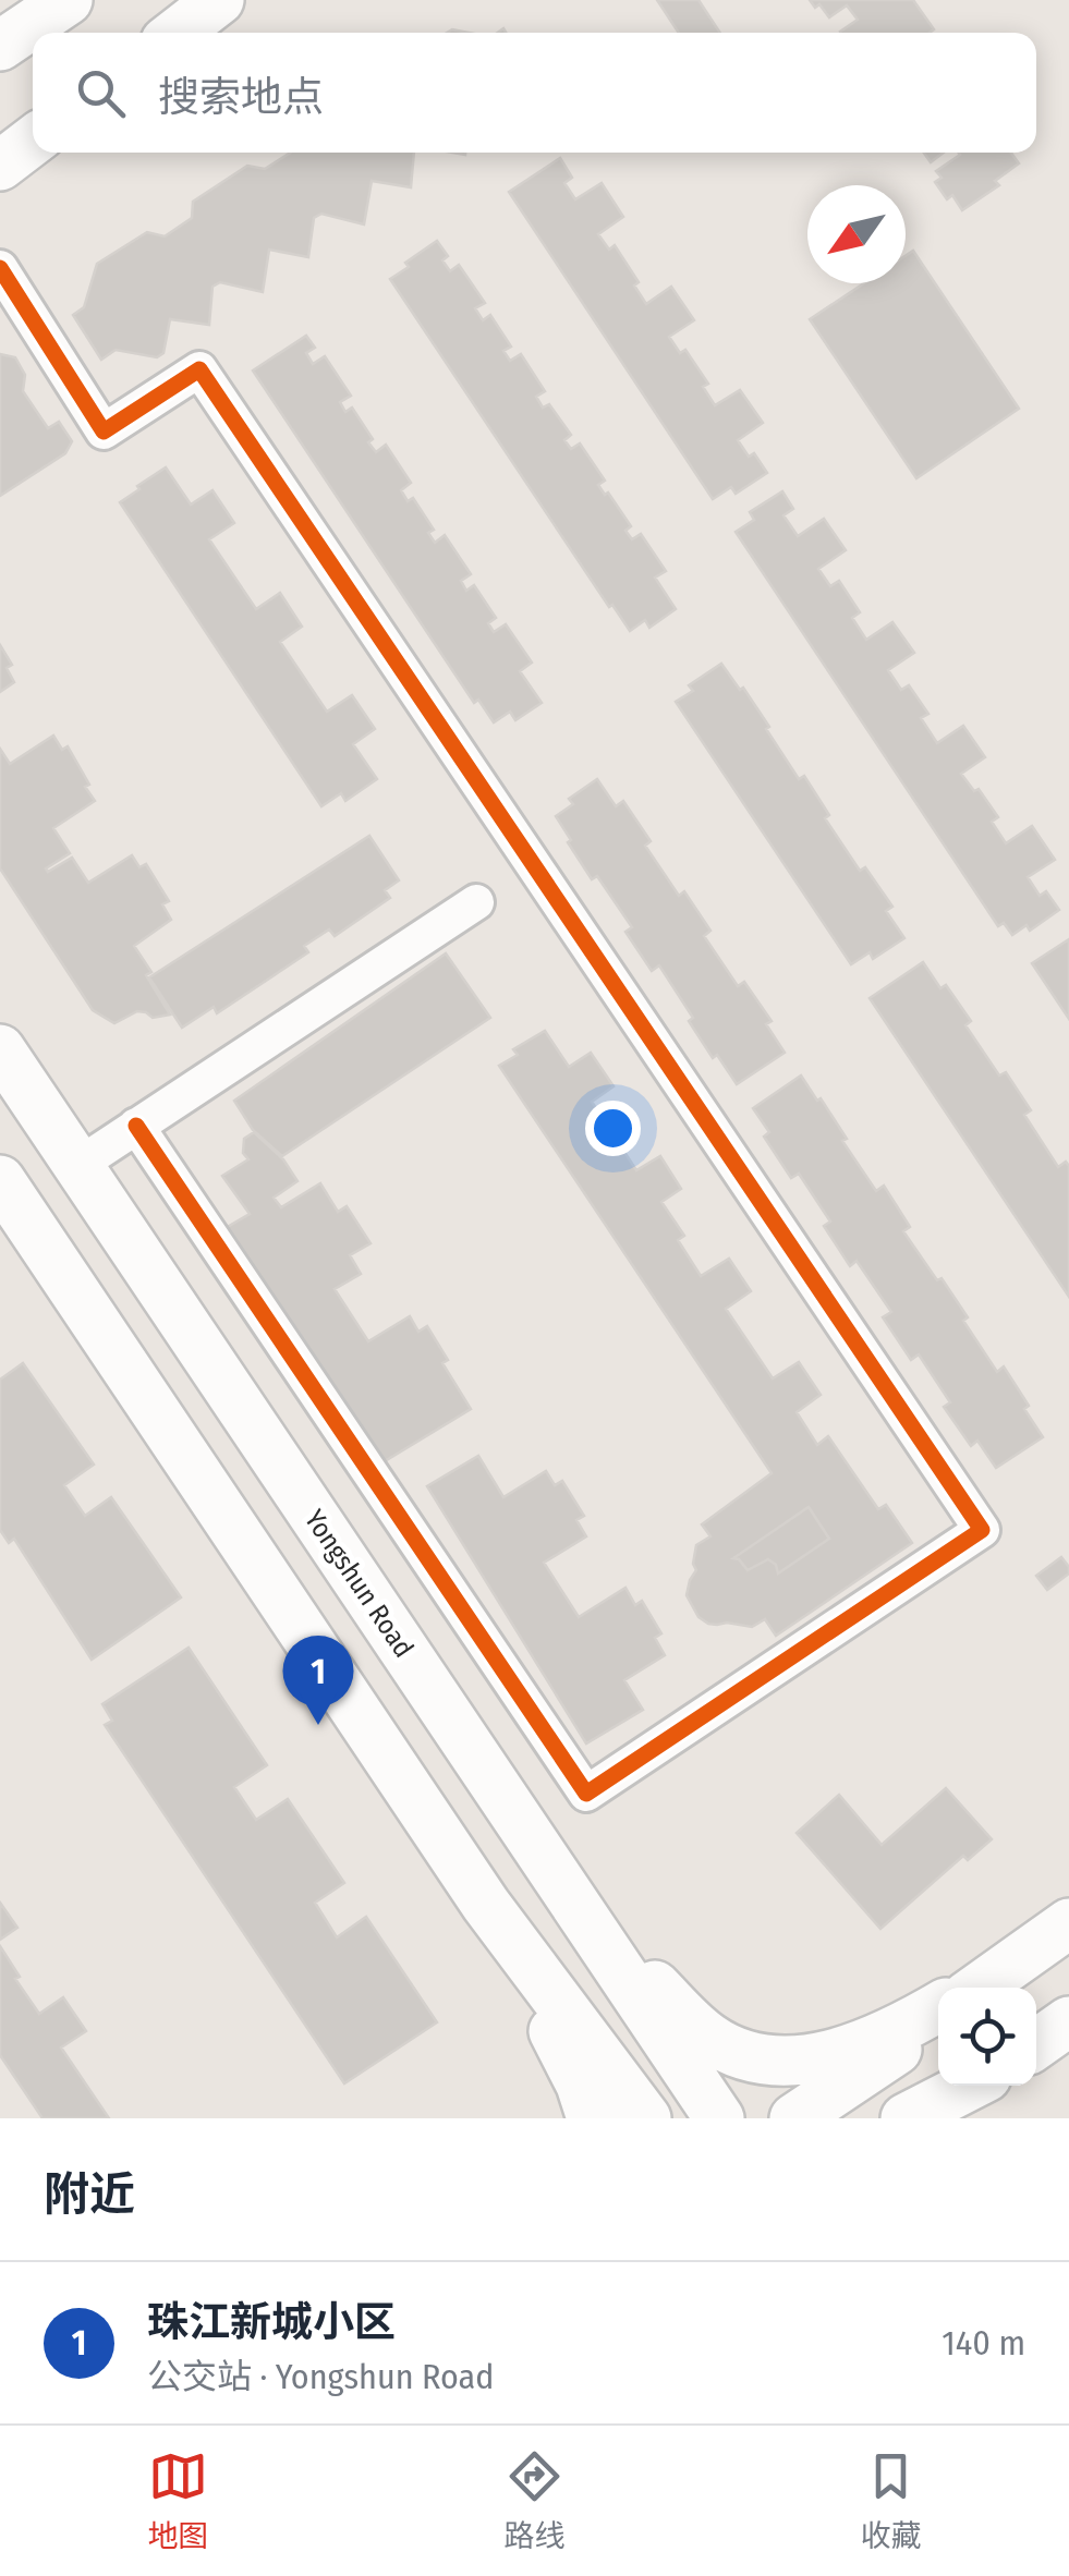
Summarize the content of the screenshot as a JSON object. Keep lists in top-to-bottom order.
{
  "streets": {
    "main road": ["Yongshun Road"]
  },
  "north": "bottom left",
  "page": {
    "search": "搜索地点",
    "pins": "1",
    "heading": "附近",
    "list": [
      {
        "mark": "1",
        "name": "珠江新城小区",
        "note": "公交站 · Yongshun Road",
        "value": "140 m"
      }
    ],
    "nav": ["地图", "路线", "收藏"]
  }
}
